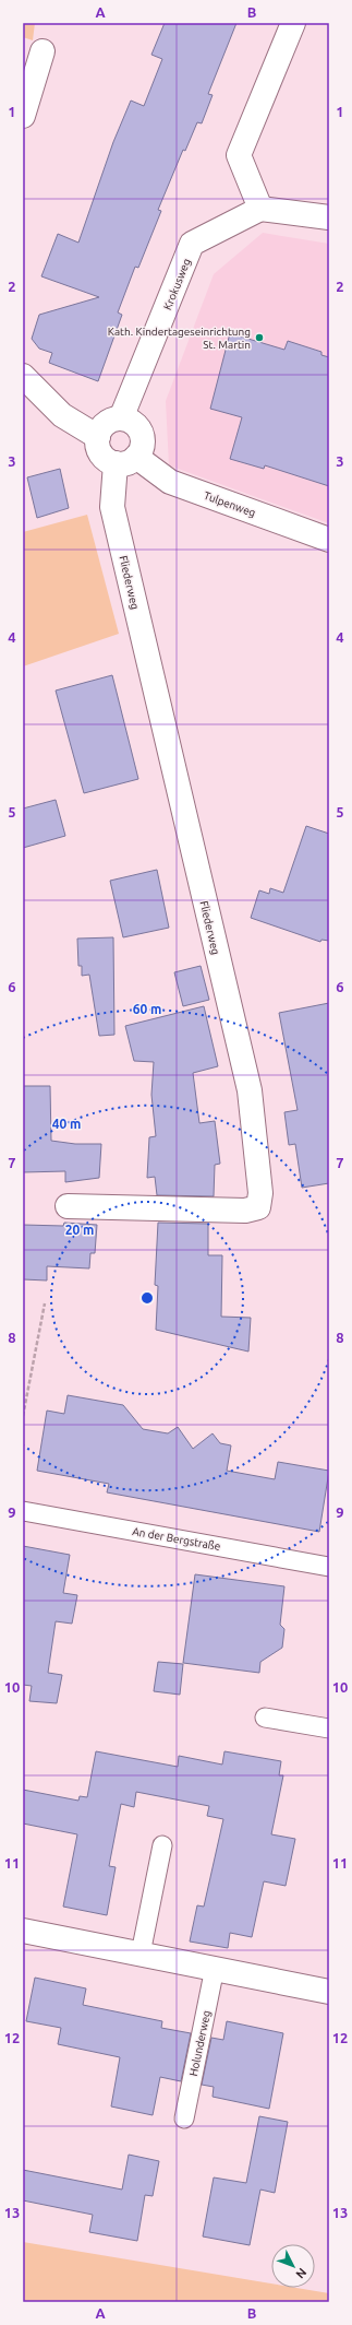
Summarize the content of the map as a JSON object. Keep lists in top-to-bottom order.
{
  "streets": {
    "street": ["Krokusweg", "Tulpenweg", "Fliederweg"],
    "lane": ["An der Bergstraße", "Holunderweg"]
  },
  "crossings": [
    ["Krokusweg", "Tulpenweg"],
    ["Krokusweg", "Fliederweg"],
    ["Tulpenweg", "Fliederweg"]
  ],
  "places": ["Kath. Kindertageseinrichtung St. Martin"],
  "north": "bottom right",
  "grid": {
    "columns": ["A", "B"],
    "rows": [
      "1",
      "2",
      "3",
      "4",
      "5",
      "6",
      "7",
      "8",
      "9",
      "10",
      "11",
      "12",
      "13"
    ]
  },
  "rings": ["60 m", "40 m", "20 m"]
}
